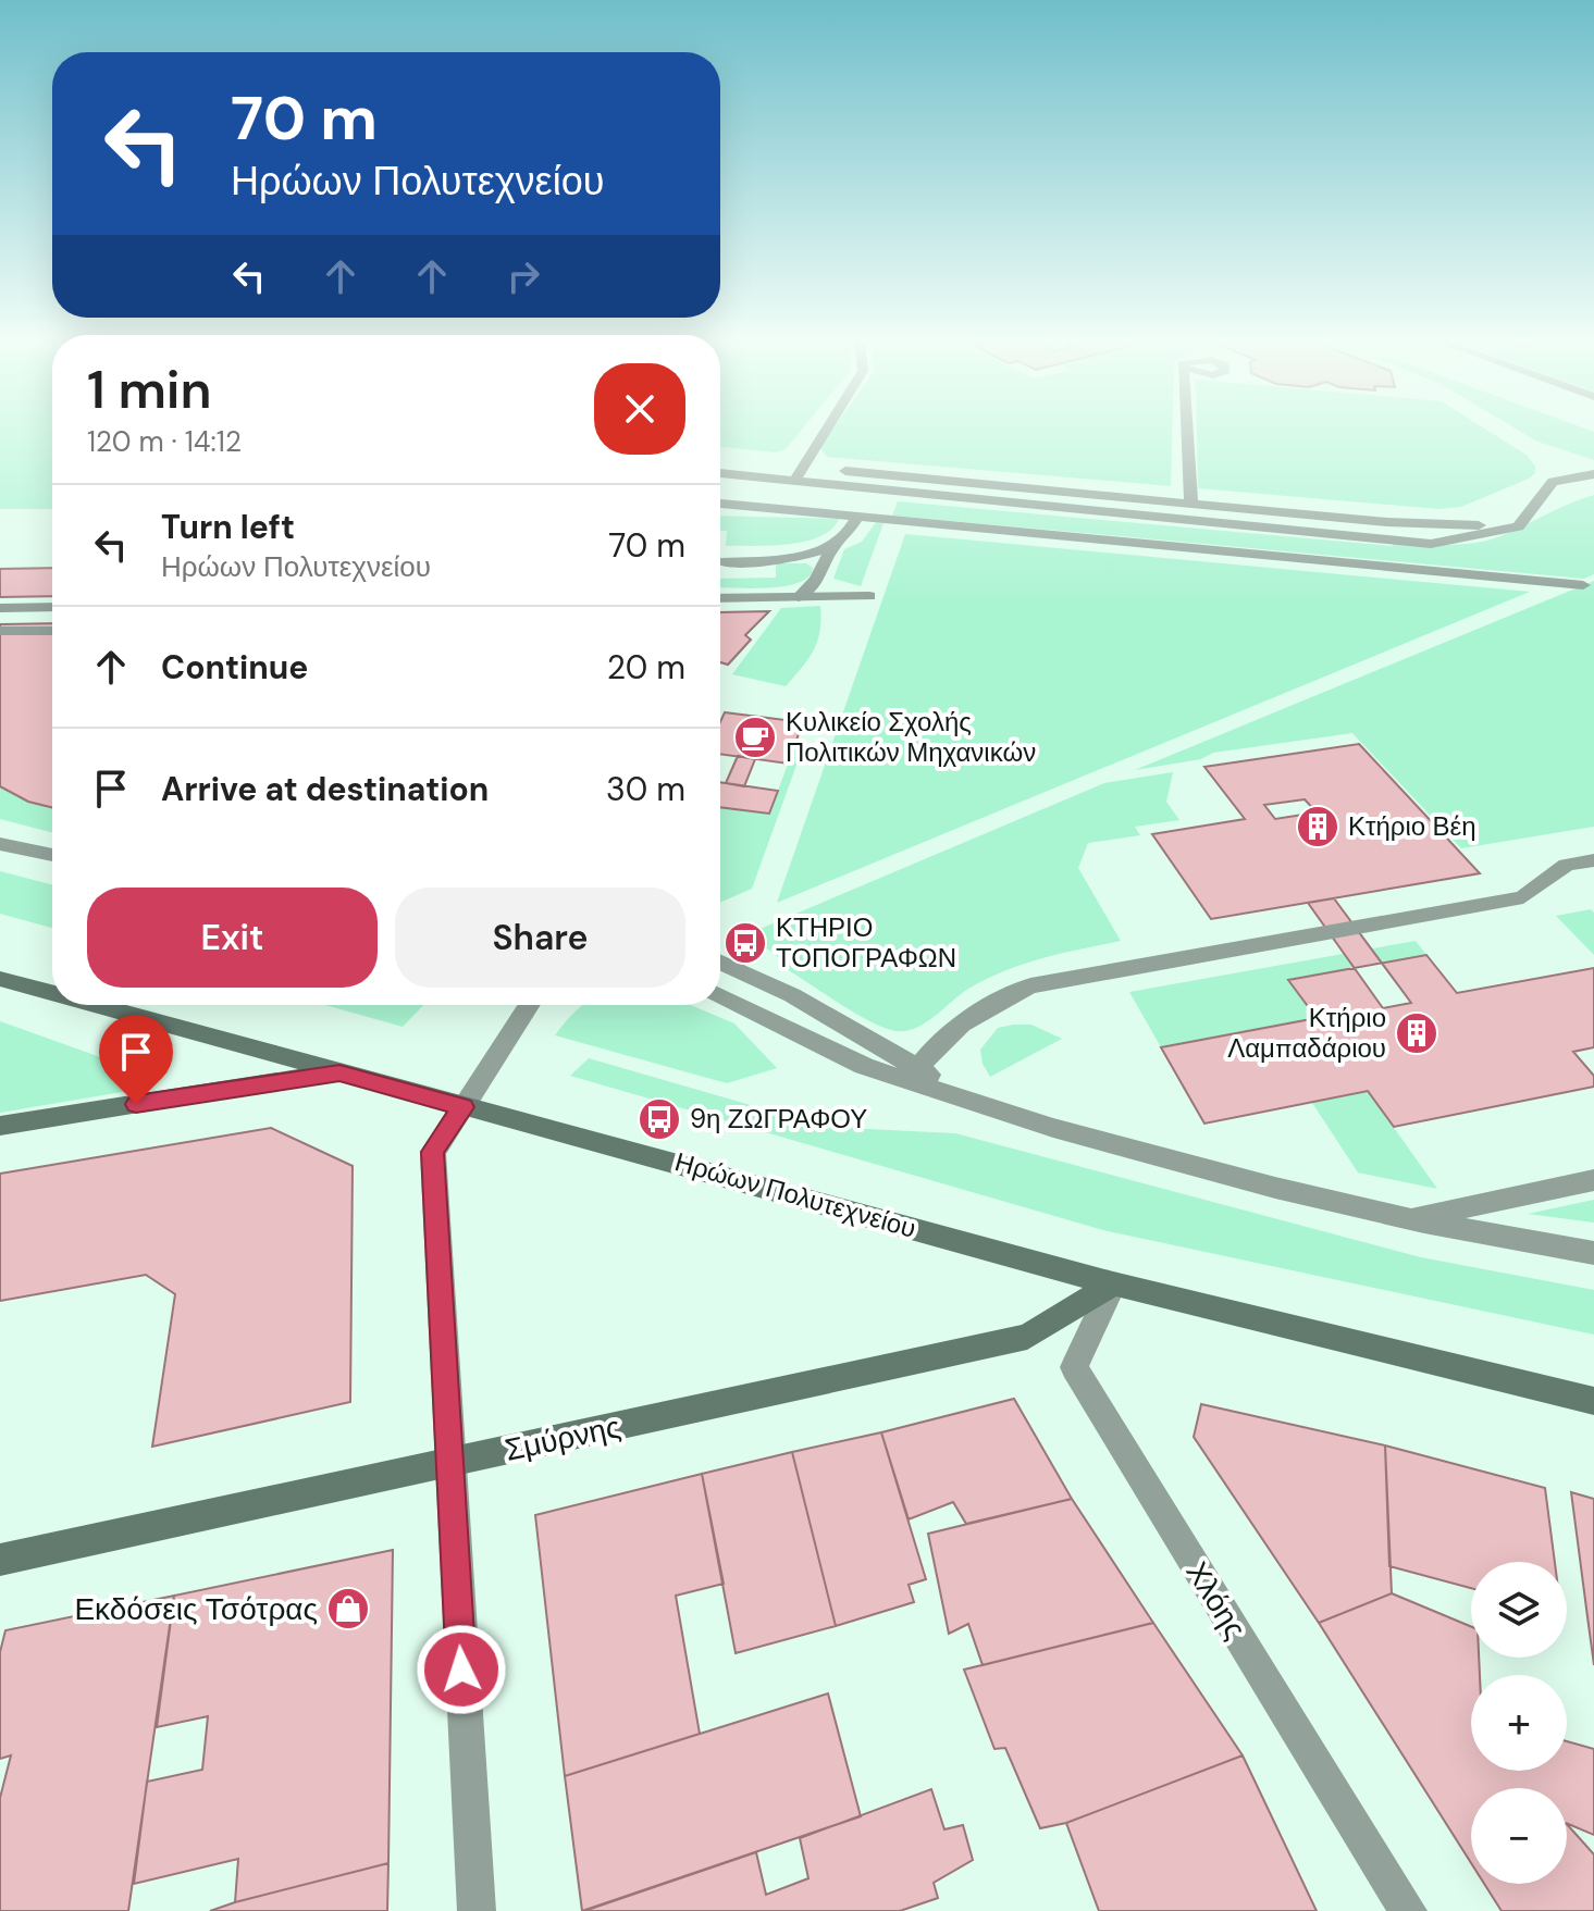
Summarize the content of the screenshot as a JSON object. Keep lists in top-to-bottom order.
{
  "streets": {
    "street": ["Ηρώων Πολυτεχνείου", "Σμύρνης", "Χλόης"]
  },
  "crossings": [
    ["Ηρώων Πολυτεχνείου", "Σμύρνης"],
    ["Ηρώων Πολυτεχνείου", "Χλόης"],
    ["Σμύρνης", "Χλόης"]
  ],
  "places": {
    "cafe": ["Κυλικείο Σχολής Πολιτικών Μηχανικών"],
    "building": ["Κτήριο Βέη", "Κτήριο Λαμπαδάριου"],
    "bus stop": ["ΚΤΗΡΙΟ ΤΟΠΟΓΡΑΦΩΝ", "9η ΖΩΓΡΑΦΟΥ"],
    "shop": ["Εκδόσεις Τσότρας"]
  },
  "page": {
    "turn": ["70 m", "Ηρώων Πολυτεχνείου"],
    "heading": ["1 min", "120 m · 14:12"],
    "list": [
      {
        "name": "Turn left",
        "note": "Ηρώων Πολυτεχνείου",
        "value": "70 m"
      },
      {
        "name": "Continue",
        "value": "20 m"
      },
      {
        "name": "Arrive at destination",
        "value": "30 m"
      }
    ],
    "buttons": ["Exit", "Share"],
    "map_buttons": ["+", "−"]
  }
}
